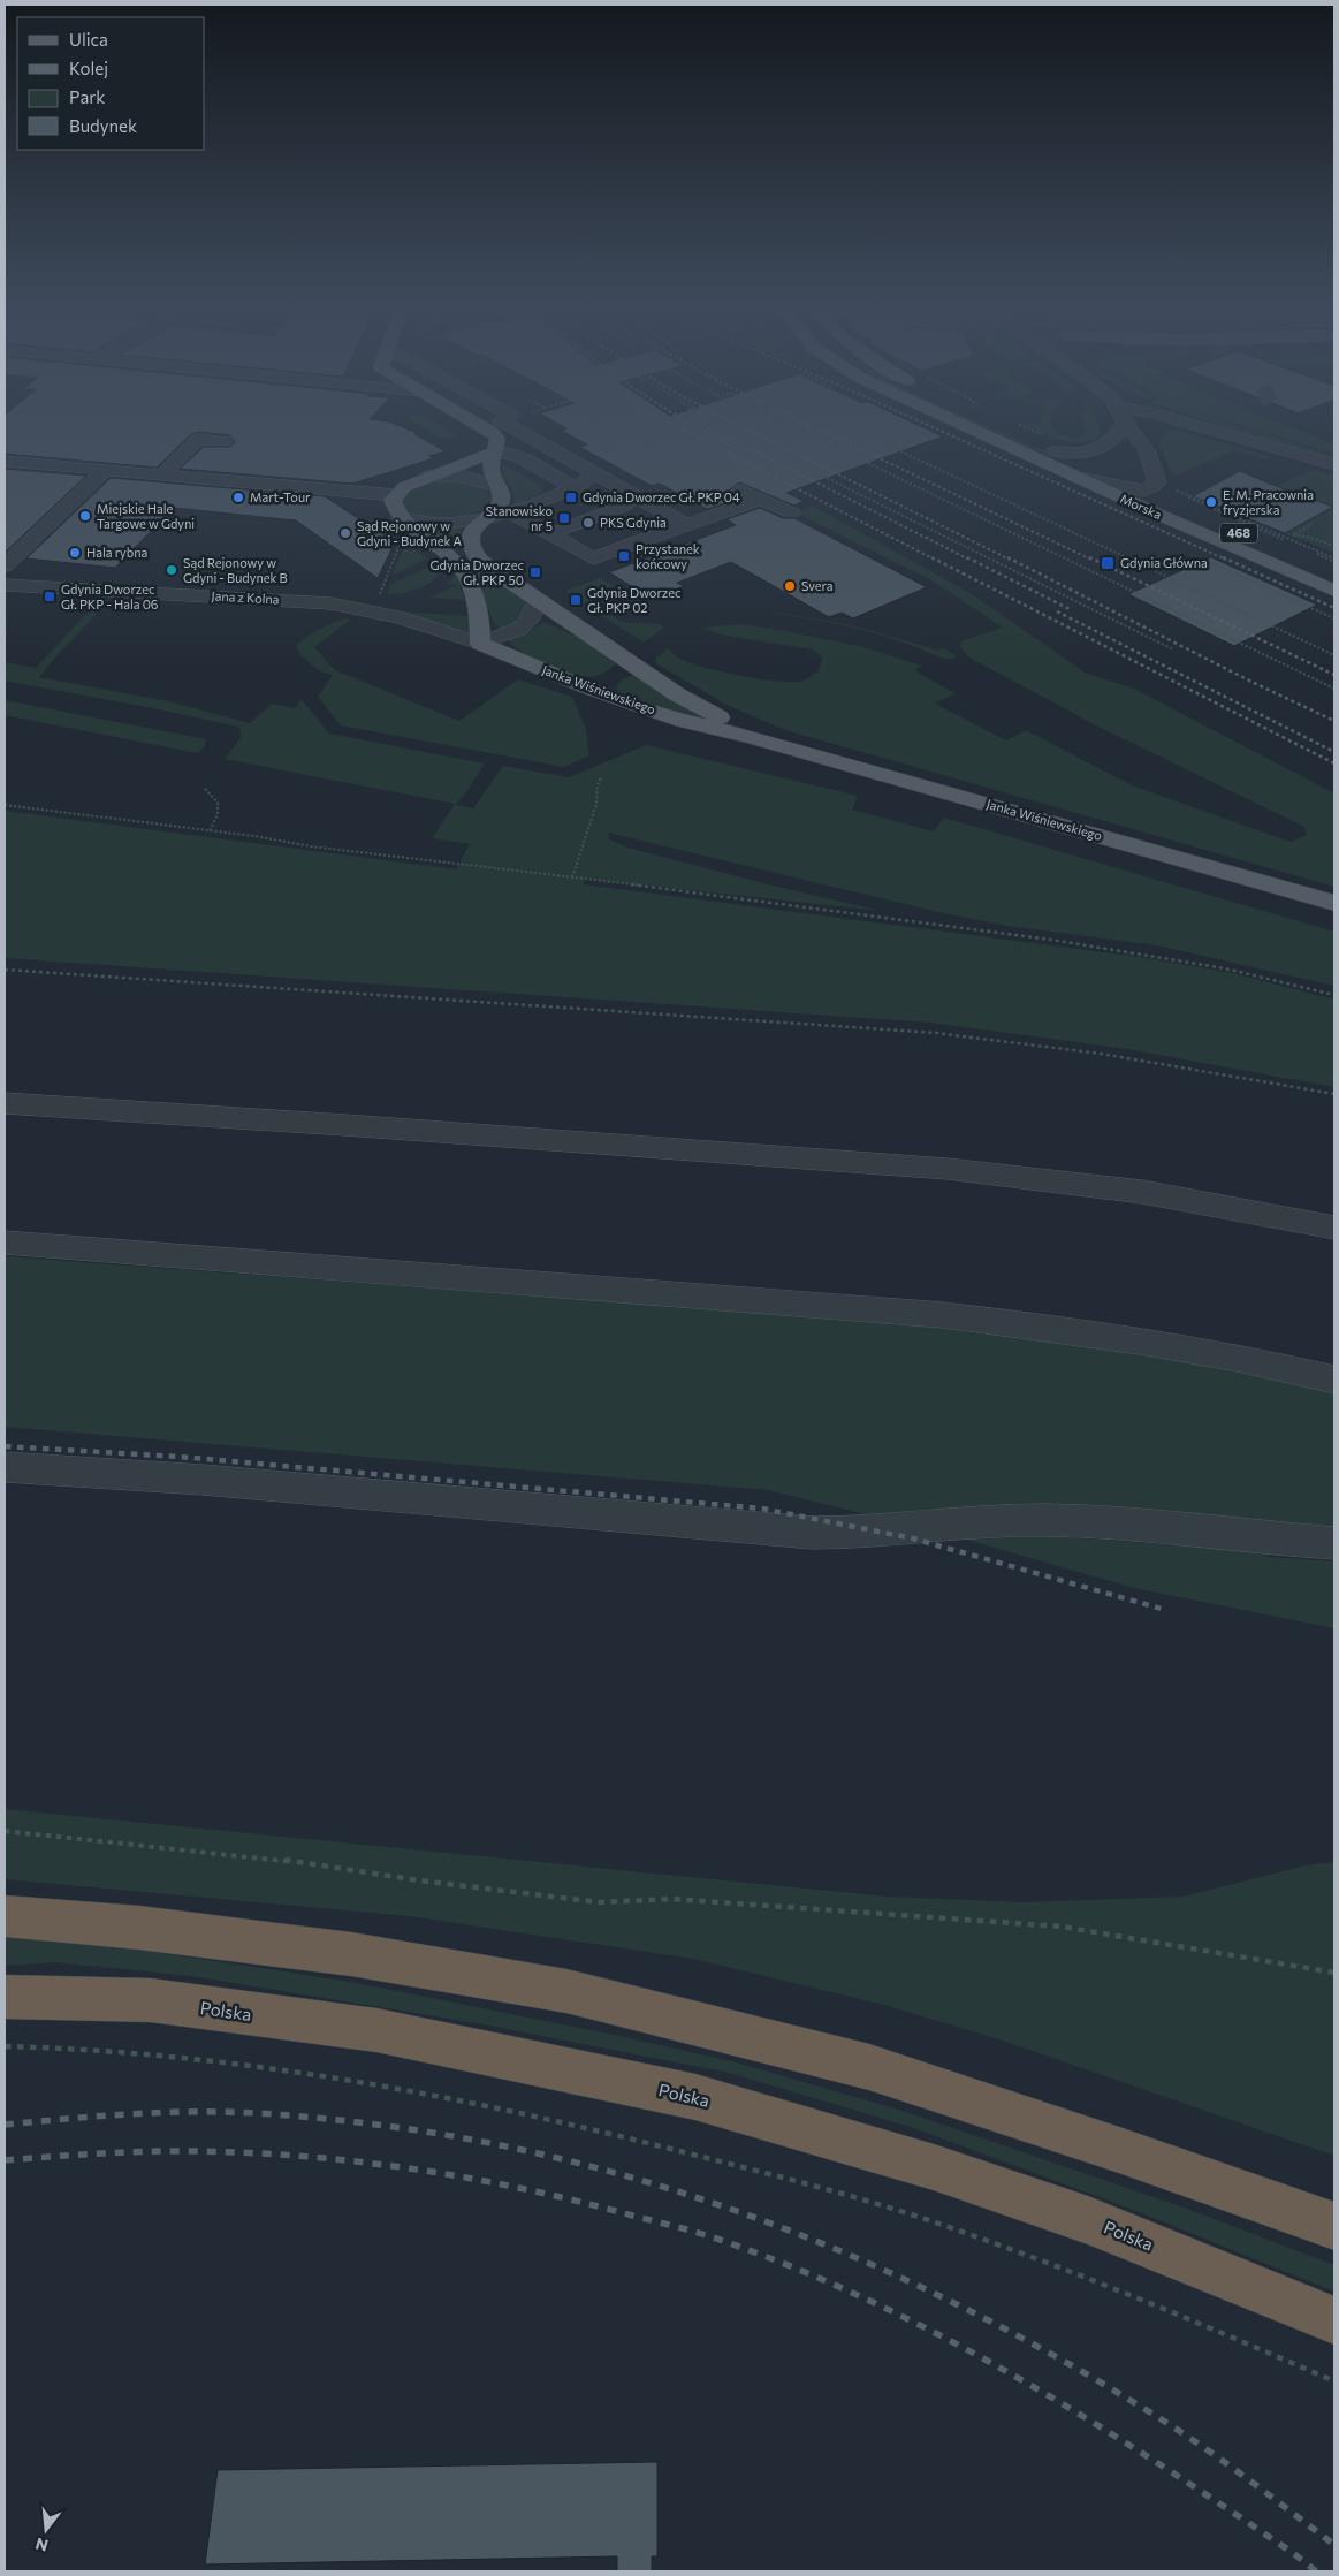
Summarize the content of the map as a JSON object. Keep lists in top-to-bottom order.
{
  "streets": {
    "highway": ["Polska"],
    "main road": ["Morska", "468", "Janka Wiśniewskiego"],
    "street": ["Jana z Kolna"]
  },
  "crossings": [
    ["Jana z Kolna", "Janka Wiśniewskiego"]
  ],
  "places": {
    "other": [
      "Mart-Tour",
      "E. M. Pracownia fryzjerska",
      "Miejskie Hale Targowe w Gdyni",
      "PKS Gdynia",
      "Sąd Rejonowy w Gdyni - Budynek A",
      "Hala rybna",
      "Sąd Rejonowy w Gdyni - Budynek B",
      "Svera"
    ],
    "transit": [
      "Gdynia Dworzec Gł. PKP 04",
      "Stanowisko nr 5",
      "Przystanek końcowy",
      "Gdynia Główna",
      "Gdynia Dworzec Gł. PKP 50",
      "Gdynia Dworzec Gł. PKP - Hala 06",
      "Gdynia Dworzec Gł. PKP 02"
    ]
  },
  "legend": [
    "Ulica",
    "Kolej",
    "Park",
    "Budynek"
  ],
  "north": "bottom"
}
